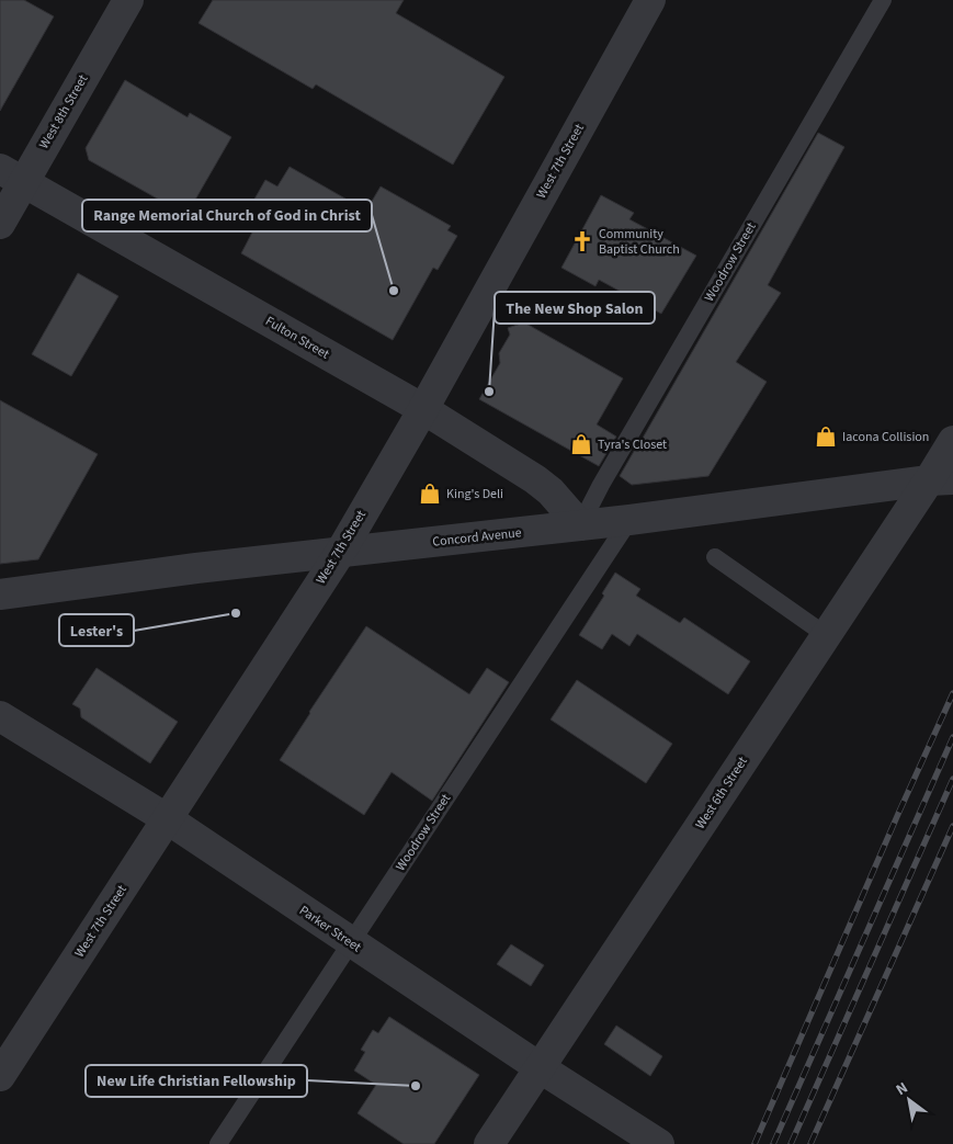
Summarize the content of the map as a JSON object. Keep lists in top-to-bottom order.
{
  "streets": {
    "street": [
      "West 8th Street",
      "West 7th Street",
      "Fulton Street",
      "Concord Avenue",
      "West 6th Street",
      "Parker Street"
    ],
    "lane": ["Woodrow Street"]
  },
  "crossings": [
    ["West 8th Street", "Fulton Street"],
    ["West 7th Street", "Fulton Street"],
    ["West 7th Street", "Concord Avenue"],
    ["West 7th Street", "Parker Street"],
    ["Woodrow Street", "Fulton Street"],
    ["Woodrow Street", "Concord Avenue"],
    ["Woodrow Street", "Parker Street"],
    ["Fulton Street", "Concord Avenue"],
    ["Concord Avenue", "West 6th Street"],
    ["West 6th Street", "Parker Street"]
  ],
  "places": {
    "church": ["Community Baptist Church"],
    "other": [
      "Range Memorial Church of God in Christ",
      "The New Shop Salon",
      "Lester's",
      "New Life Christian Fellowship"
    ],
    "shop": ["Iacona Collision", "Tyra's Closet", "King's Deli"]
  },
  "north": "top left"
}
